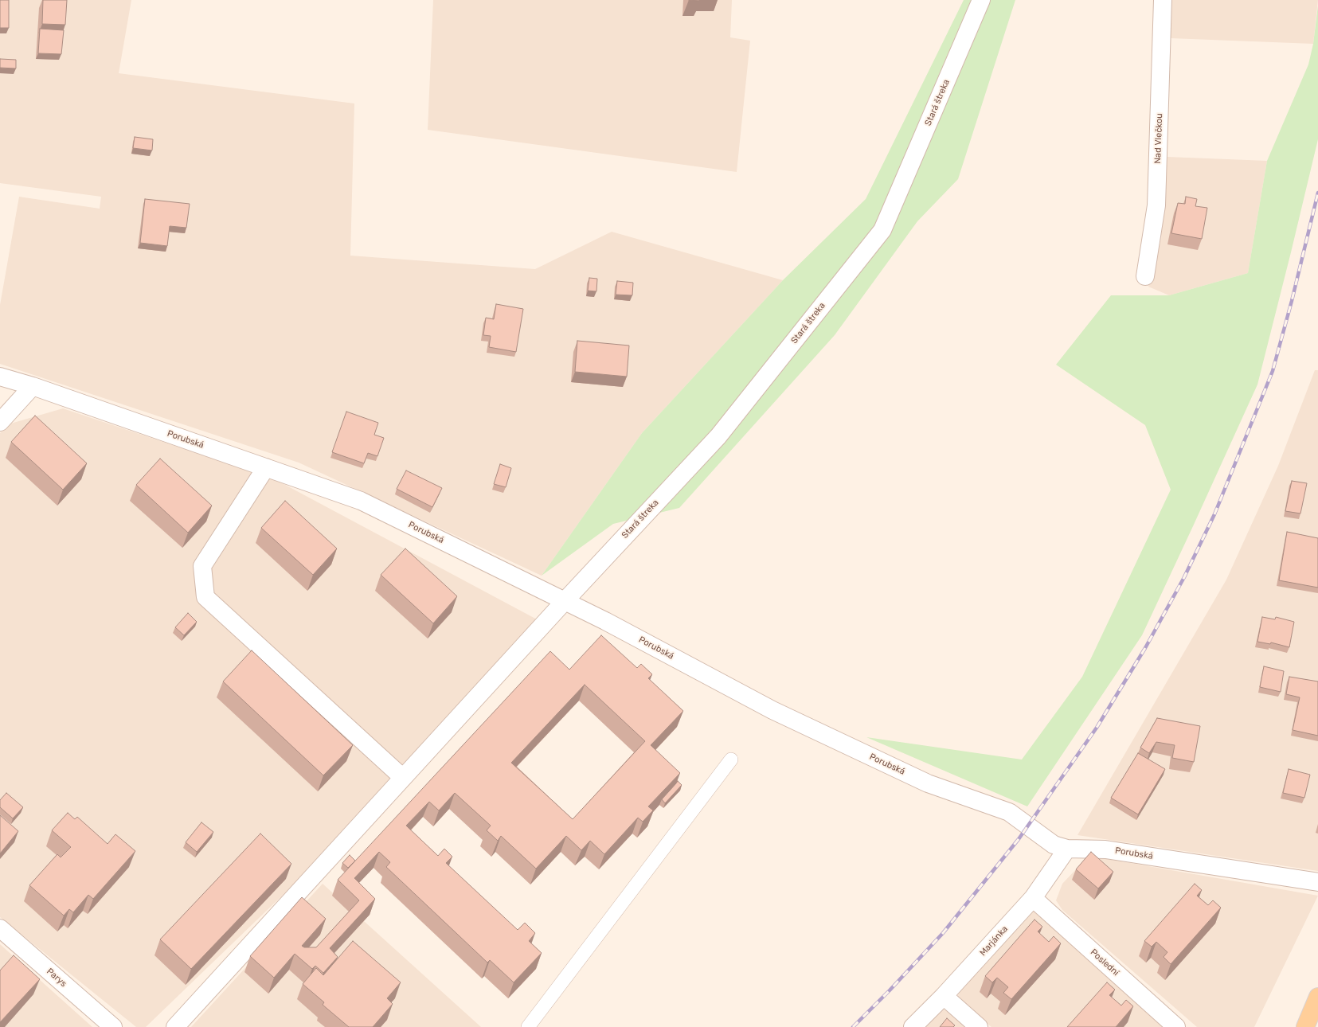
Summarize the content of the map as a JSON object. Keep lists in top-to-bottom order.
{
  "streets": {
    "street": [
      "Stará štreka",
      "Nad Vlečkou",
      "Porubská",
      "Marjánka",
      "Poslední",
      "Parys"
    ]
  },
  "crossings": [
    ["Stará štreka", "Porubská"],
    ["Porubská", "Marjánka"],
    ["Marjánka", "Poslední"]
  ]
}
